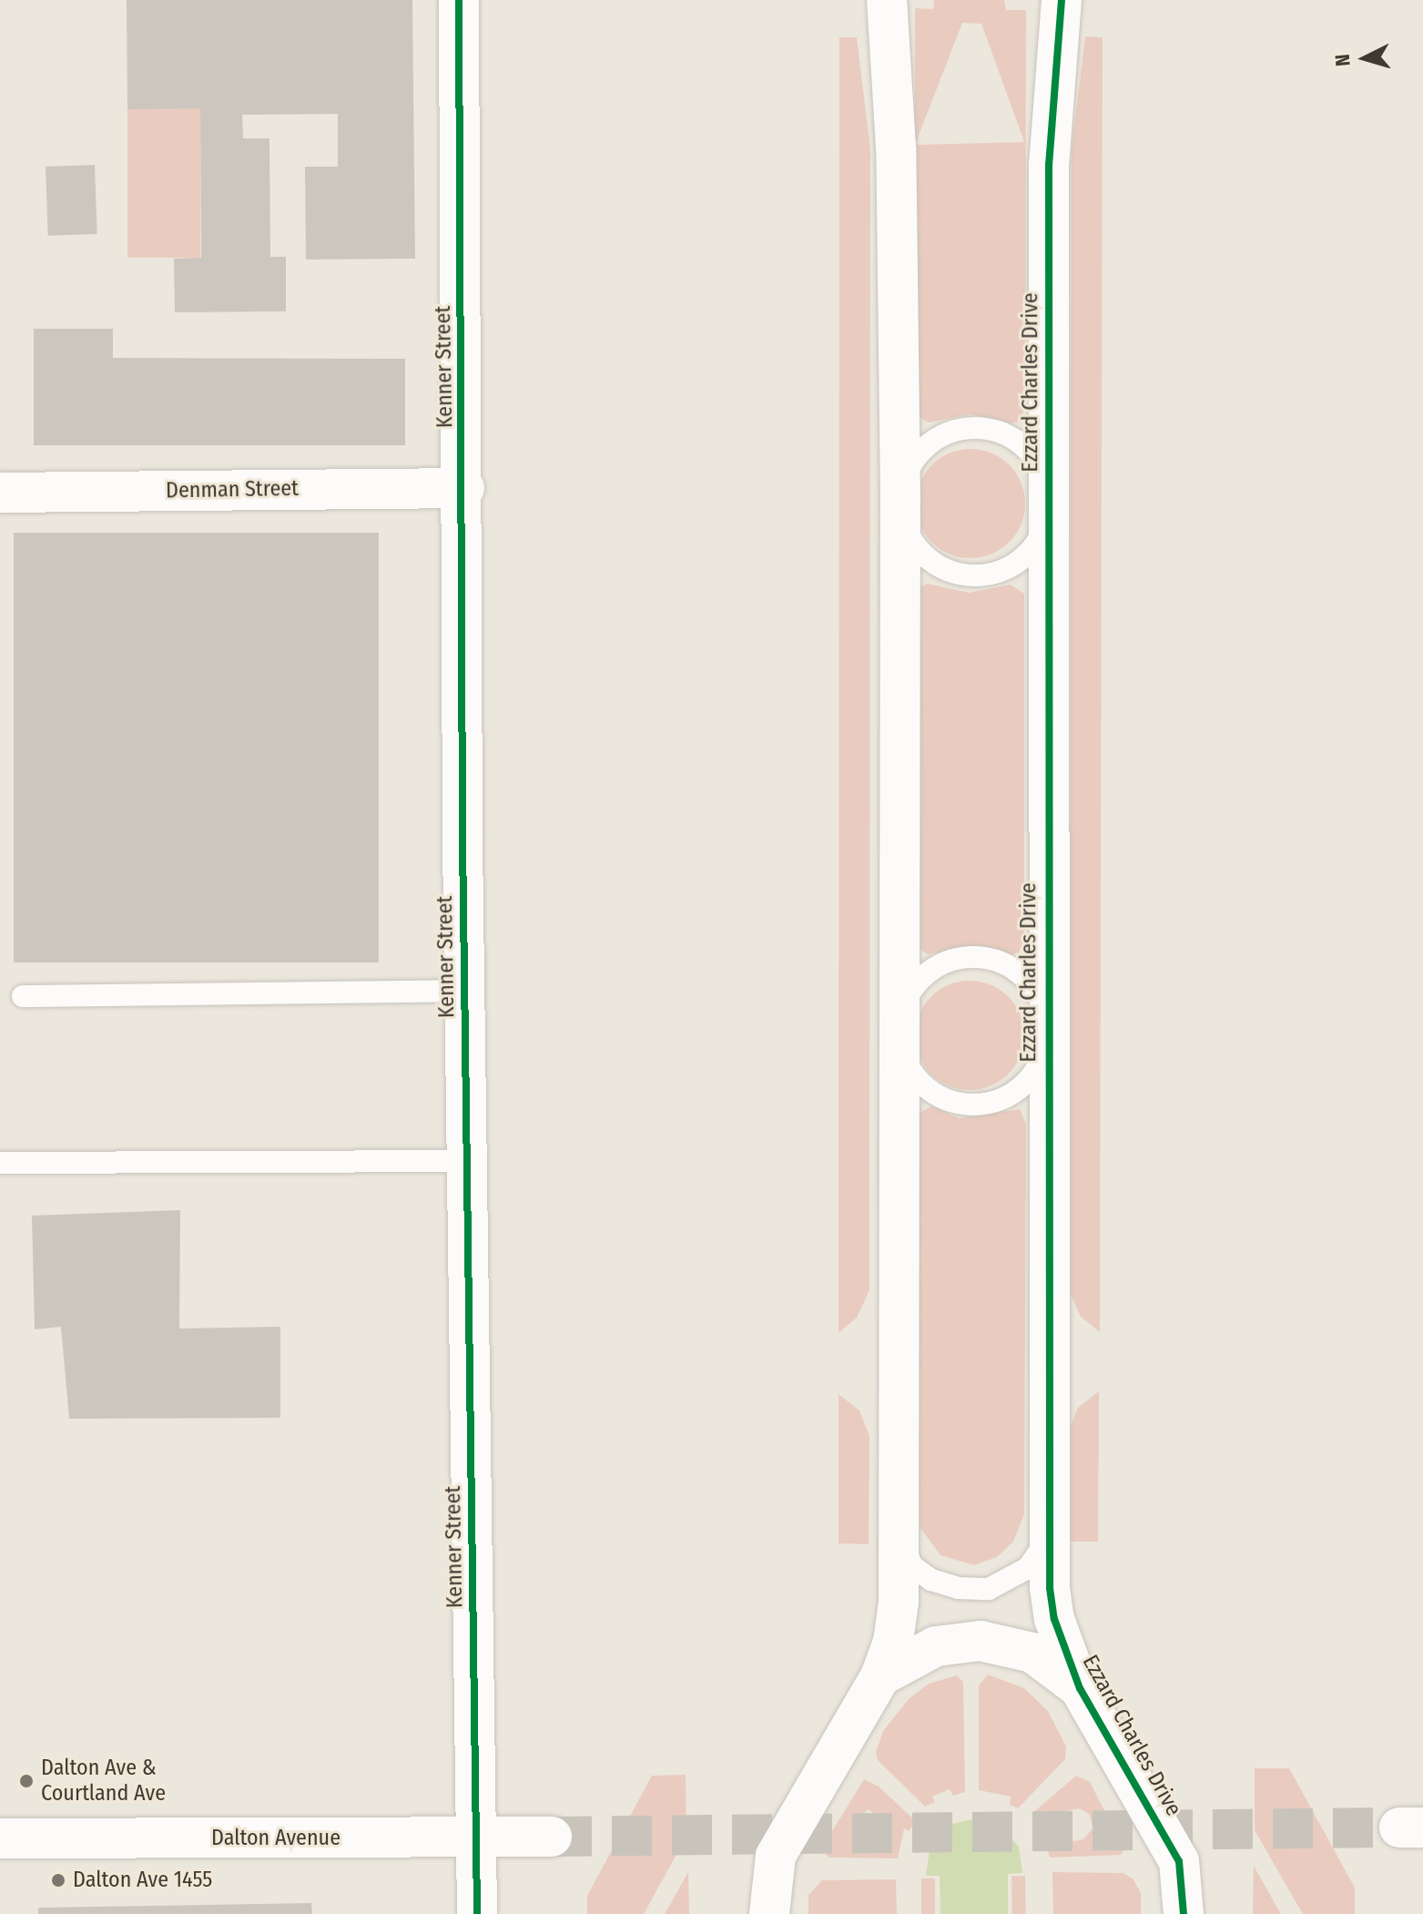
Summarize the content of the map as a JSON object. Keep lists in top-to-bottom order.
{
  "streets": {
    "street": [
      "Kenner Street",
      "Ezzard Charles Drive",
      "Denman Street",
      "Dalton Avenue"
    ]
  },
  "crossings": [
    ["Kenner Street", "Denman Street"],
    ["Kenner Street", "Dalton Avenue"]
  ],
  "places": ["Dalton Ave & Courtland Ave", "Dalton Ave 1455"],
  "north": "left"
}
